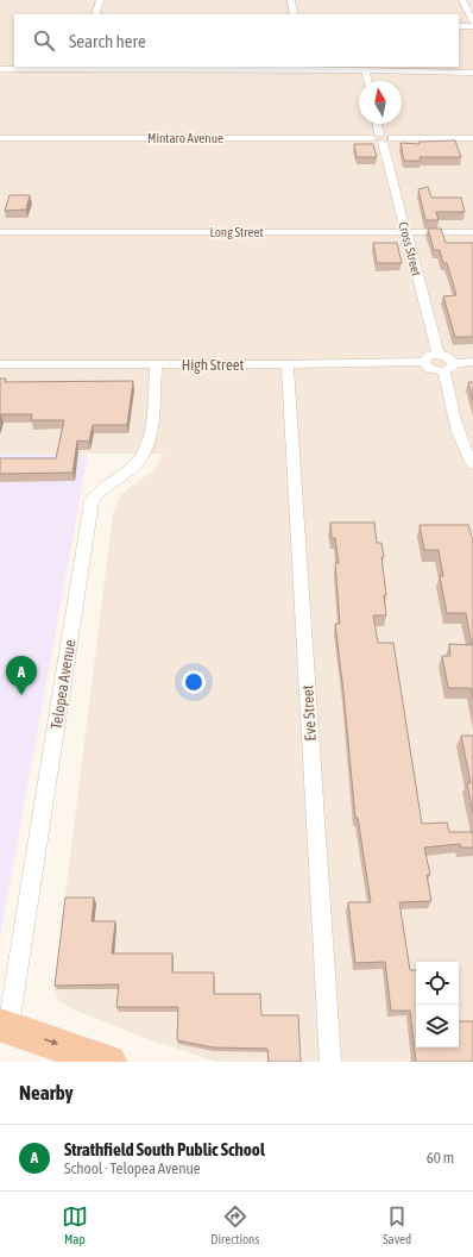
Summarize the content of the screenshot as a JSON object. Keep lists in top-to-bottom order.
{
  "streets": {
    "street": [
      "Mintaro Avenue",
      "Long Street",
      "Cross Street",
      "High Street",
      "Telopea Avenue",
      "Eve Street"
    ]
  },
  "crossings": [
    ["Mintaro Avenue", "Cross Street"],
    ["Long Street", "Cross Street"],
    ["High Street", "Telopea Avenue"],
    ["High Street", "Eve Street"]
  ],
  "north": "top",
  "page": {
    "search": "Search here",
    "pins": "A",
    "heading": "Nearby",
    "list": [
      {
        "mark": "A",
        "name": "Strathfield South Public School",
        "note": "School · Telopea Avenue",
        "value": "60 m"
      }
    ],
    "nav": ["Map", "Directions", "Saved"]
  }
}
